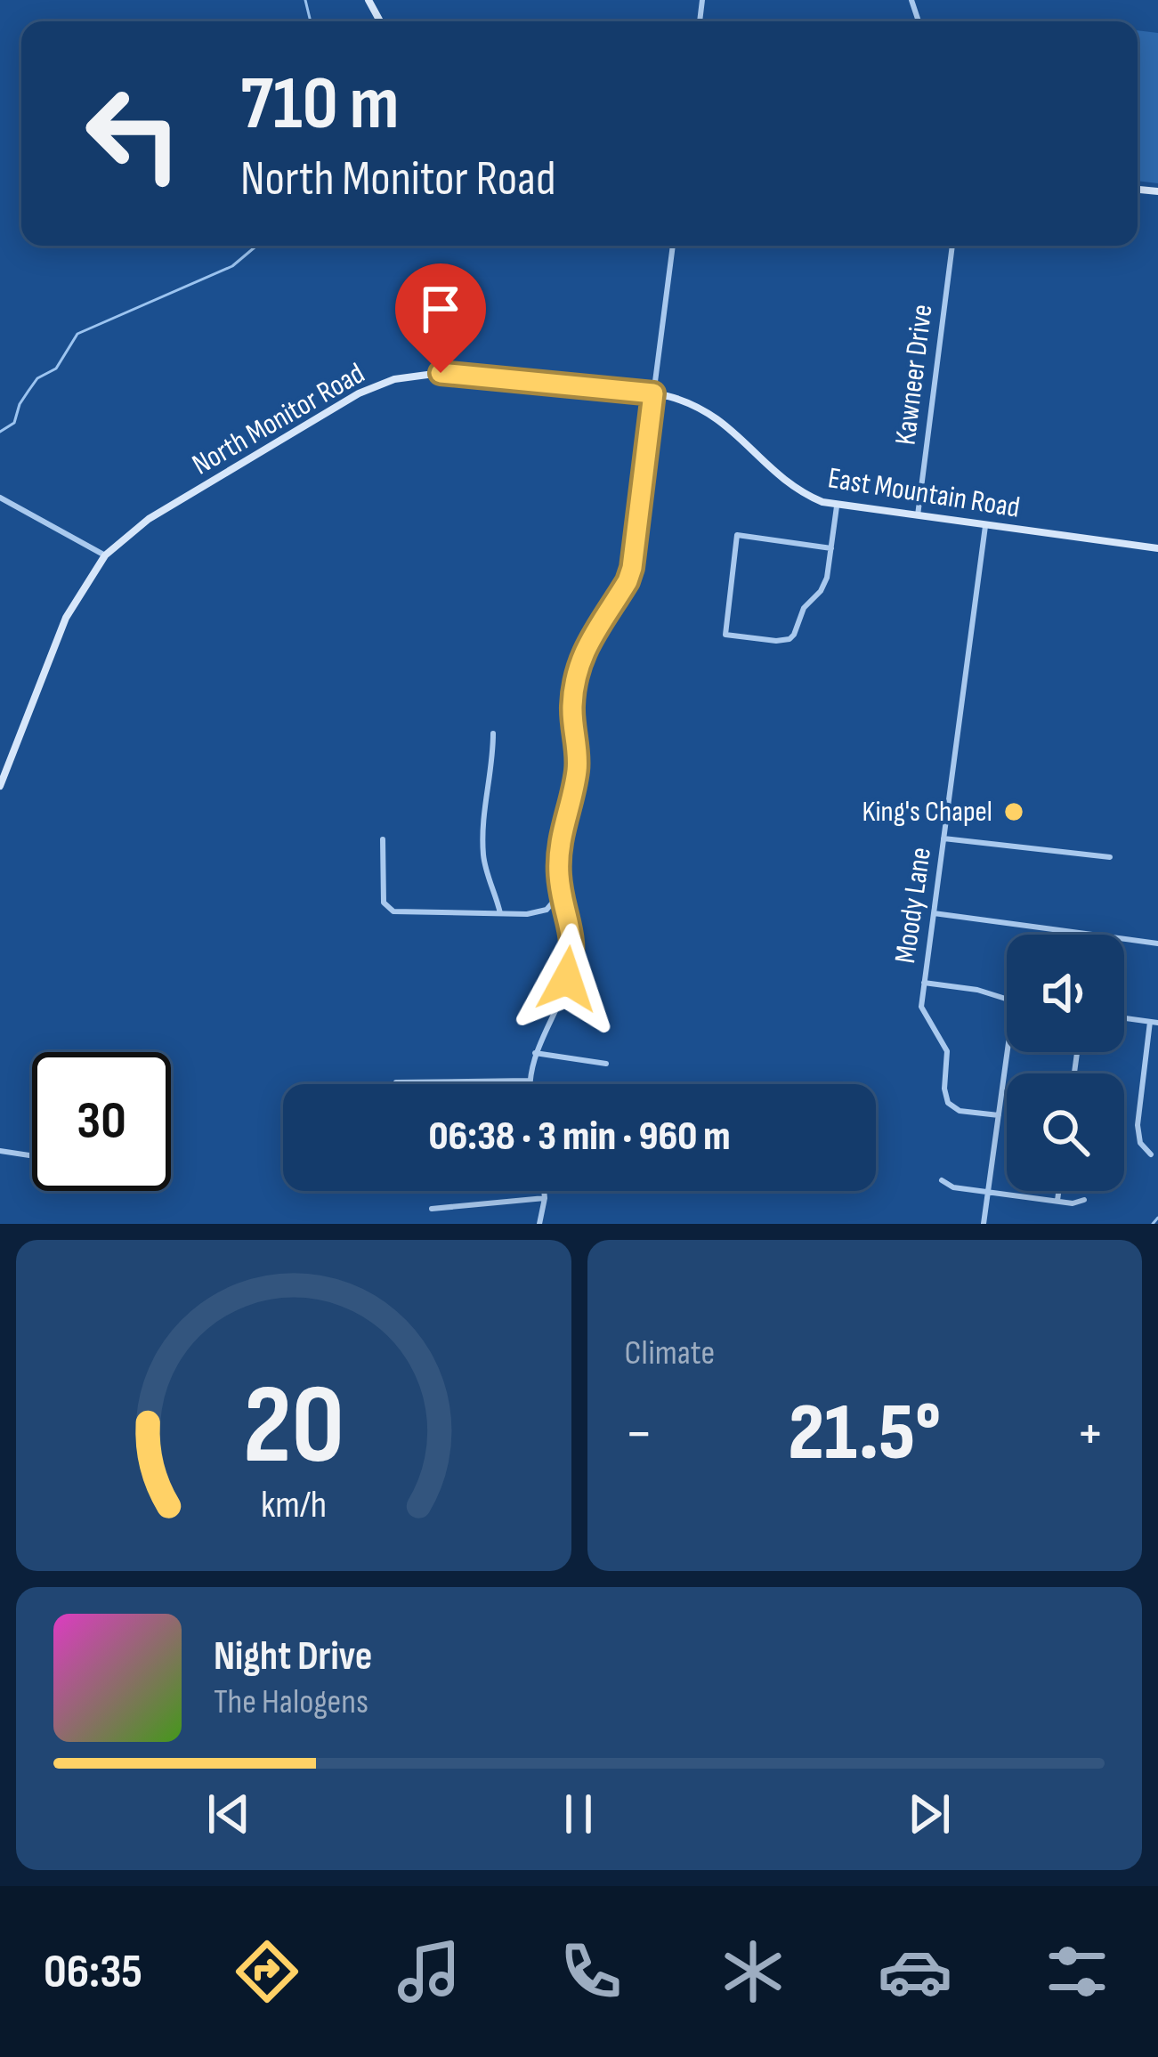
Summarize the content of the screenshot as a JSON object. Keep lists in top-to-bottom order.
{
  "streets": {
    "street": [
      "Kawneer Drive",
      "North Monitor Road",
      "East Mountain Road",
      "Moody Lane"
    ]
  },
  "crossings": [
    ["Kawneer Drive", "East Mountain Road"],
    ["North Monitor Road", "East Mountain Road"],
    ["East Mountain Road", "Moody Lane"]
  ],
  "places": ["King's Chapel"],
  "page": {
    "turn": ["710 m", "North Monitor Road"],
    "limit": "30",
    "trip": "06:38 · 3 min · 960 m",
    "tile": "Climate",
    "heat": ["−", "21.5°", "+"],
    "song": ["Night Drive", "The Halogens"],
    "tabs": "06:35",
    "gauge": ["20", "km/h"]
  }
}
